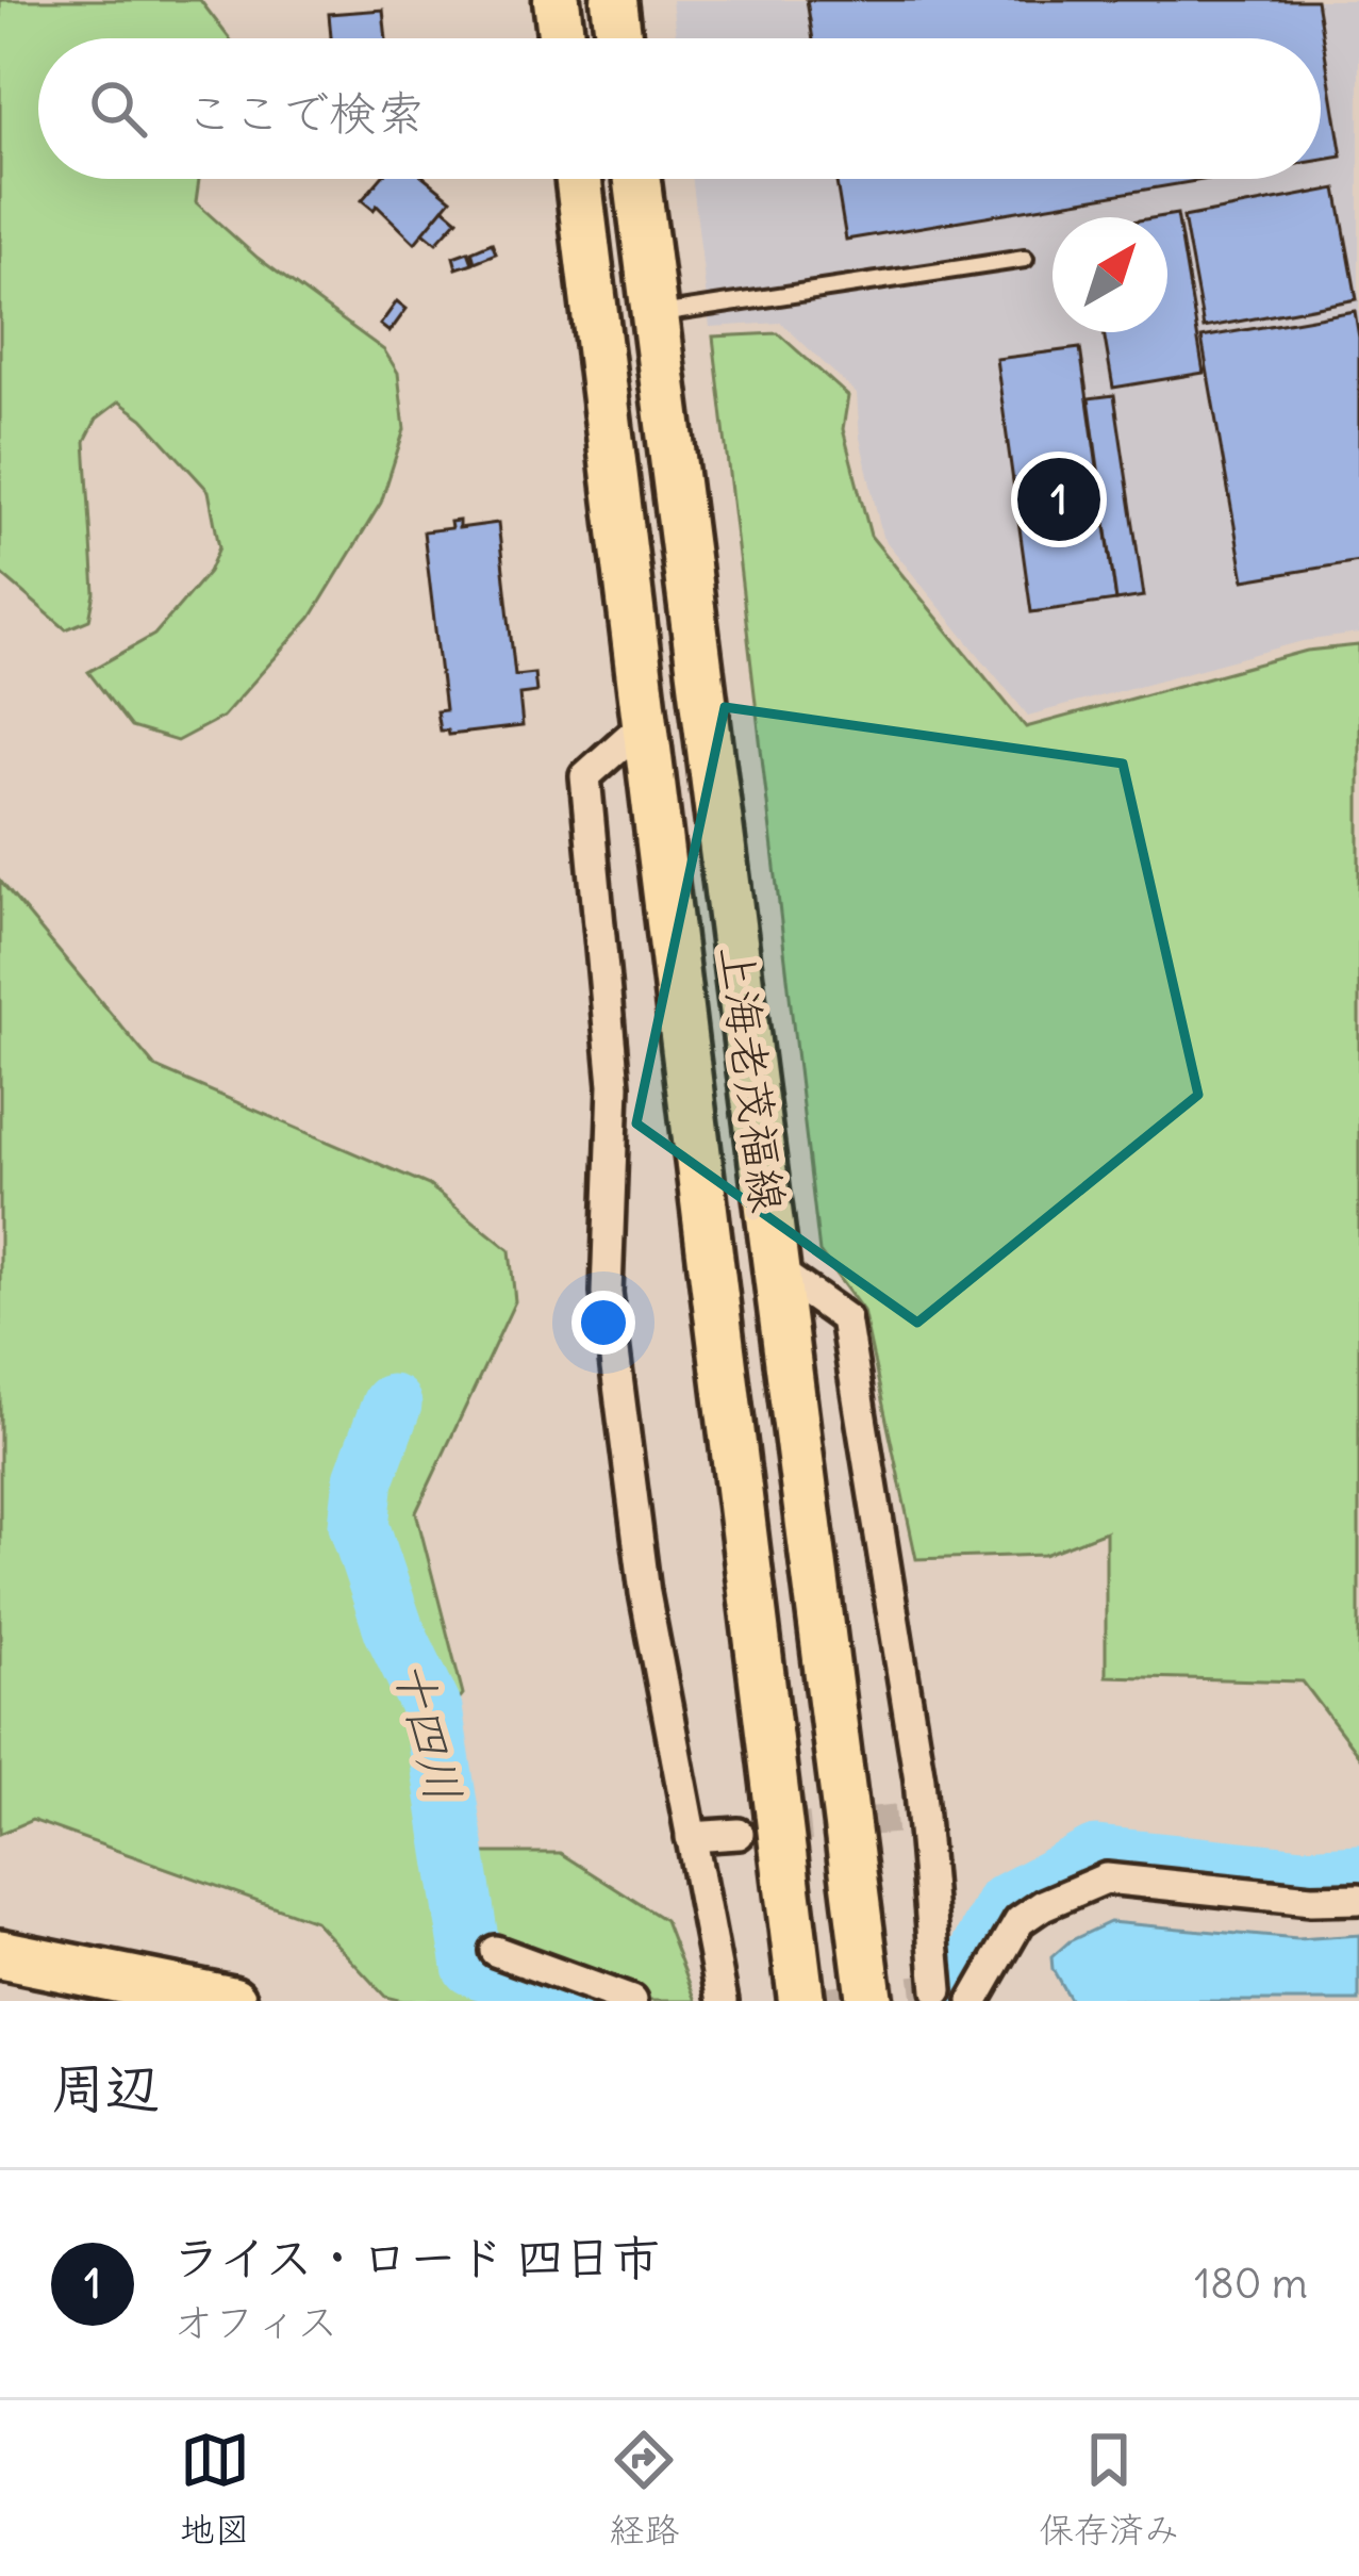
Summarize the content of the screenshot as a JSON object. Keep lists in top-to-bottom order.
{
  "streets": {
    "main road": ["上海老茂福線"]
  },
  "water": ["十四川"],
  "north": "top right",
  "page": {
    "search": "ここで検索",
    "pins": "1",
    "heading": "周辺",
    "list": [
      {
        "mark": "1",
        "name": "ライス・ロード 四日市",
        "note": "オフィス",
        "value": "180 m"
      }
    ],
    "nav": ["地図", "経路", "保存済み"]
  }
}
